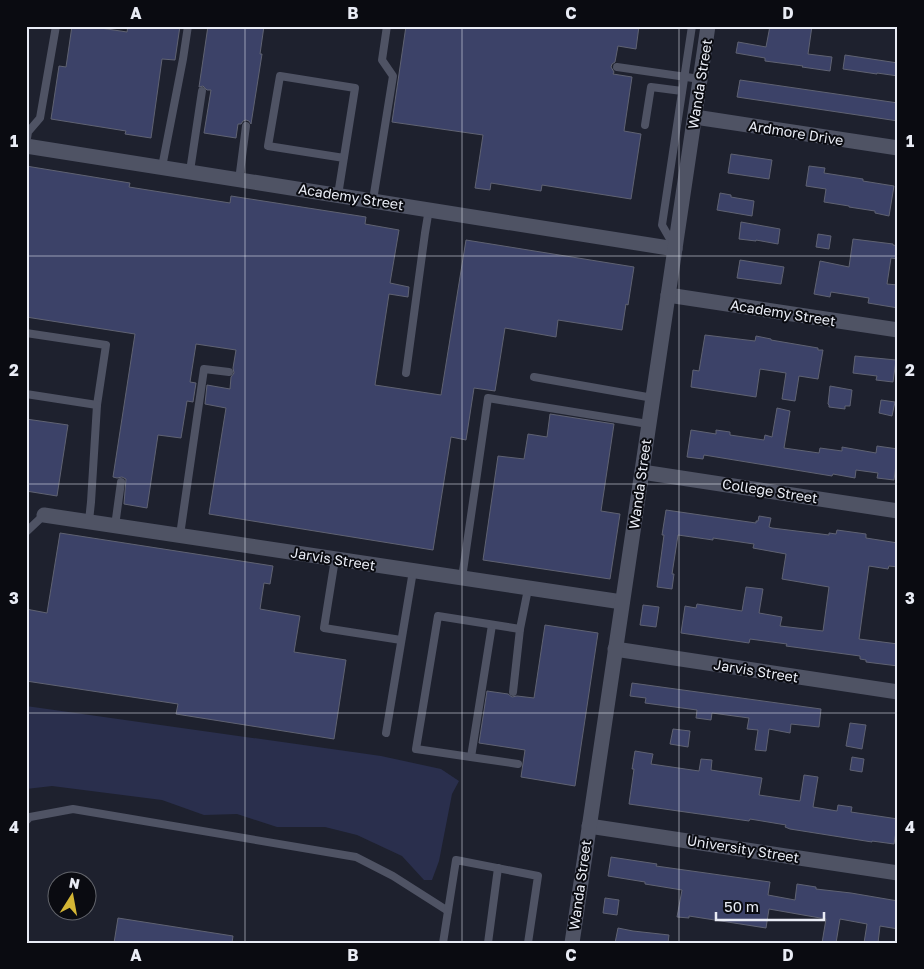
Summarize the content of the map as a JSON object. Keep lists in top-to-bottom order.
{
  "streets": {
    "street": [
      "Wanda Street",
      "Ardmore Drive",
      "Academy Street",
      "College Street",
      "Jarvis Street",
      "University Street"
    ]
  },
  "crossings": [
    ["Wanda Street", "Ardmore Drive"],
    ["Wanda Street", "Academy Street"],
    ["Wanda Street", "College Street"],
    ["Wanda Street", "Jarvis Street"],
    ["Wanda Street", "University Street"]
  ],
  "scale_bar": "50 m",
  "north": "top",
  "grid": {
    "columns": [
      "A",
      "B",
      "C",
      "D"
    ],
    "rows": [
      "1",
      "2",
      "3",
      "4"
    ]
  }
}
